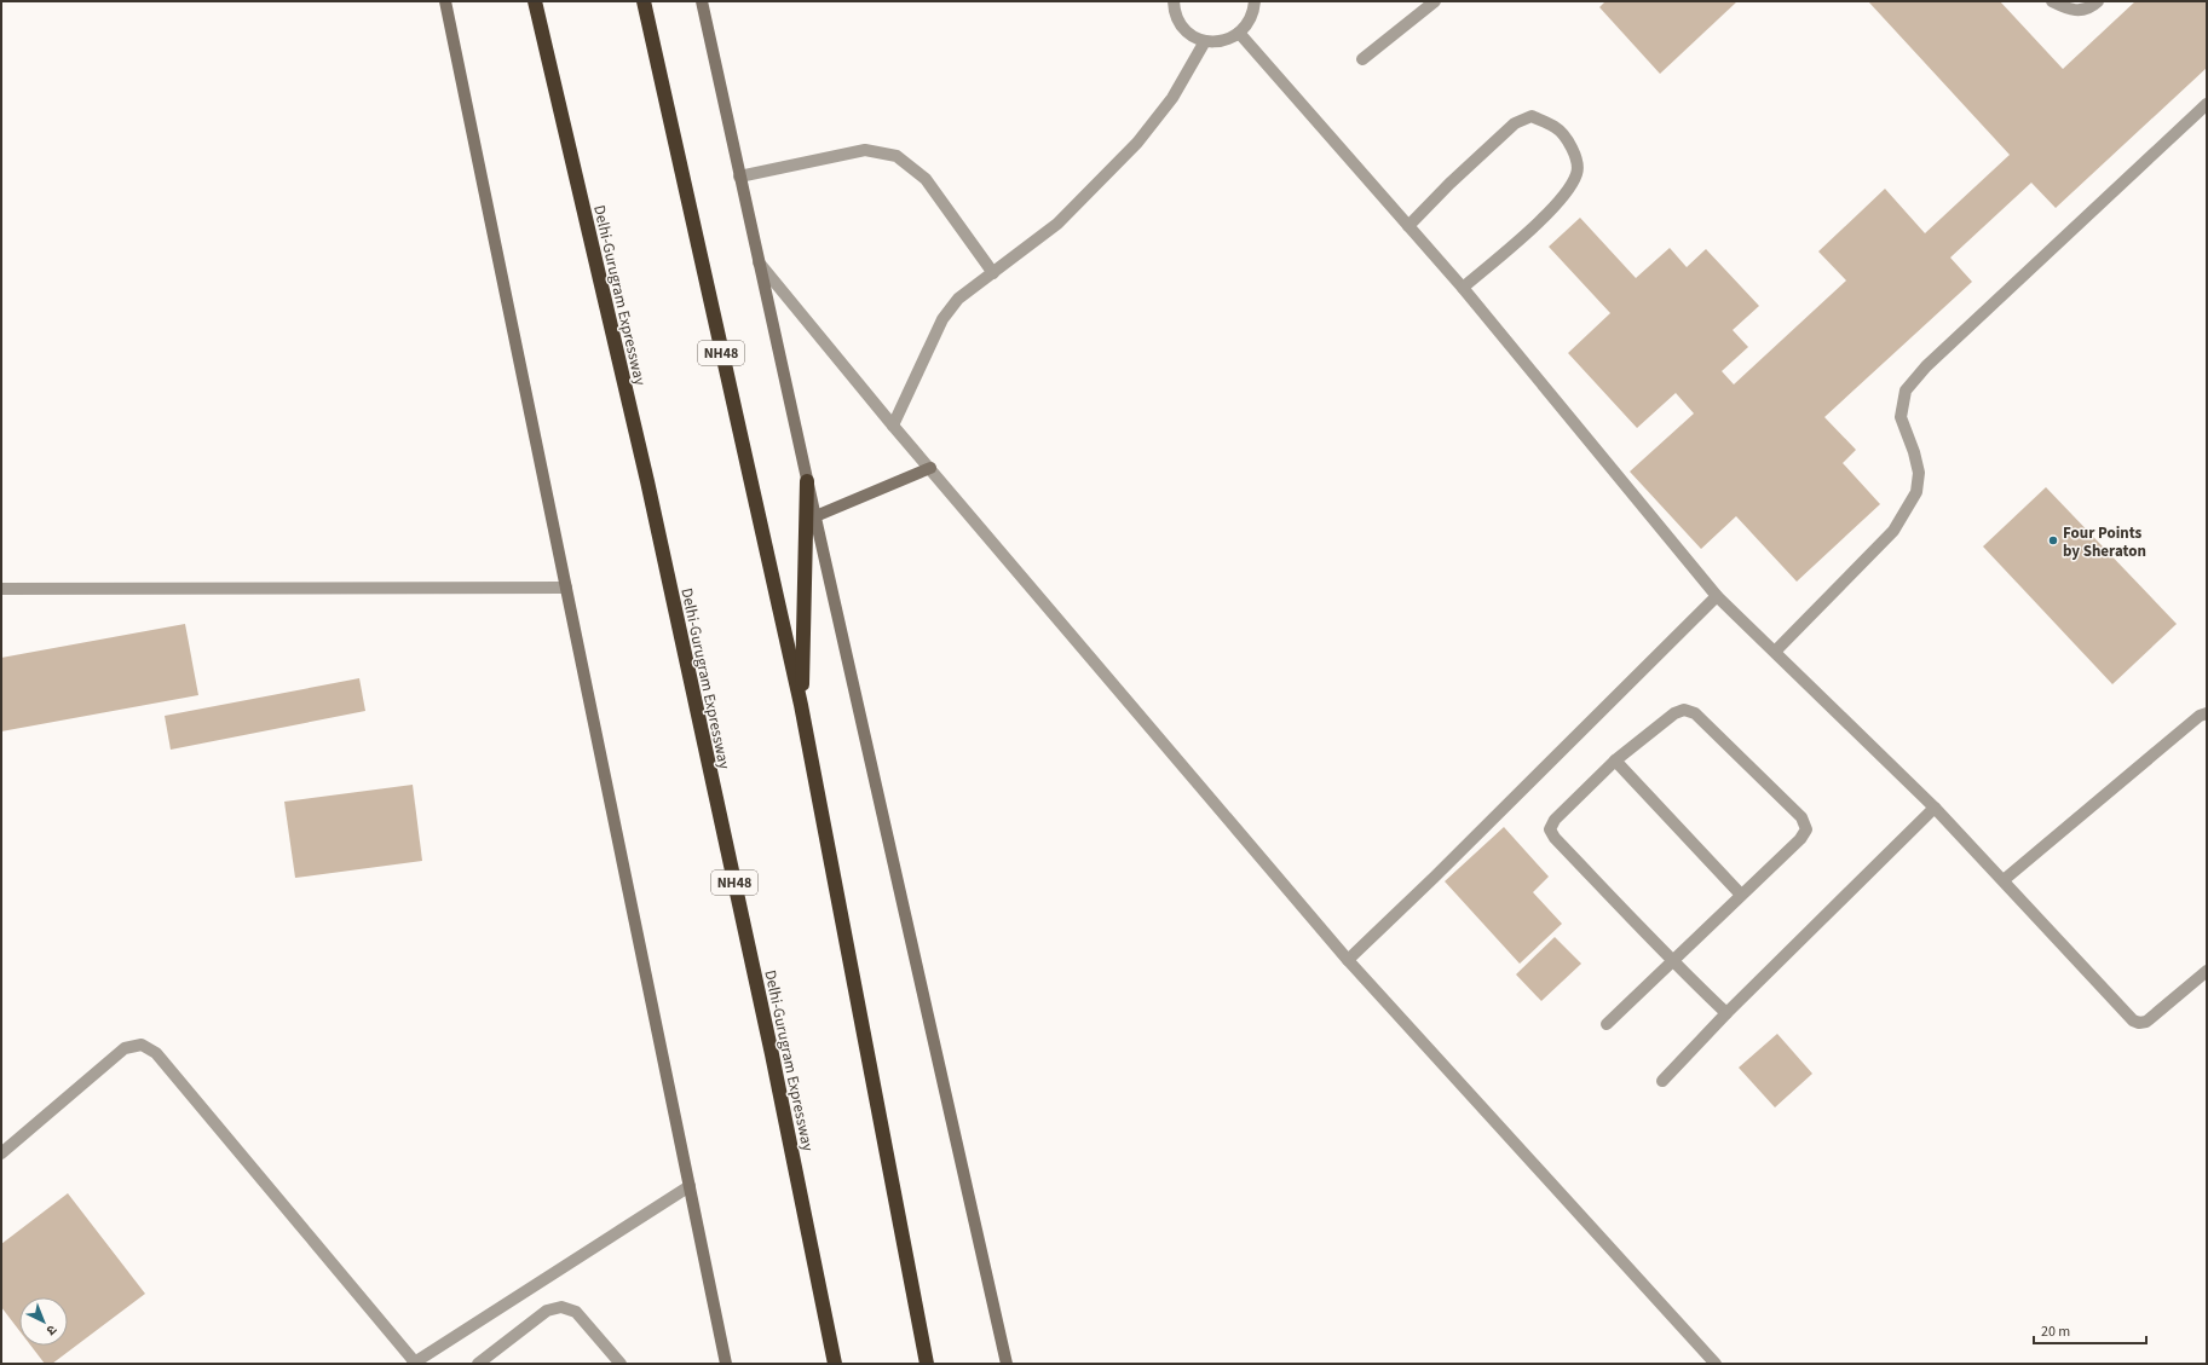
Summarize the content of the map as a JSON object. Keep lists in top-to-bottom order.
{
  "streets": {
    "highway": ["Delhi-Gurugram Expressway", "NH48"]
  },
  "places": ["Four Points by Sheraton"],
  "scale_bar": "20 m",
  "north": "bottom right"
}
